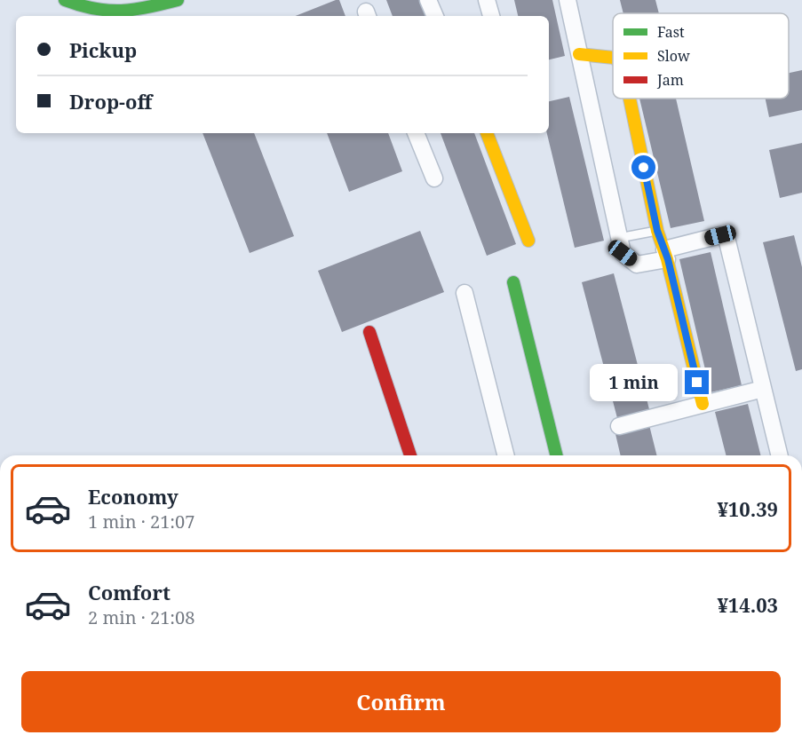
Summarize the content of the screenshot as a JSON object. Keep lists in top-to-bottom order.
{
  "legend": ["Fast", "Slow", "Jam"],
  "page": {
    "banner": ["Pickup", "Drop-off"],
    "bubble": "1 min",
    "list": [
      {
        "name": "Economy",
        "note": "1 min · 21:07",
        "value": "¥10.39"
      },
      {
        "name": "Comfort",
        "note": "2 min · 21:08",
        "value": "¥14.03"
      }
    ],
    "buttons": "Confirm"
  }
}
